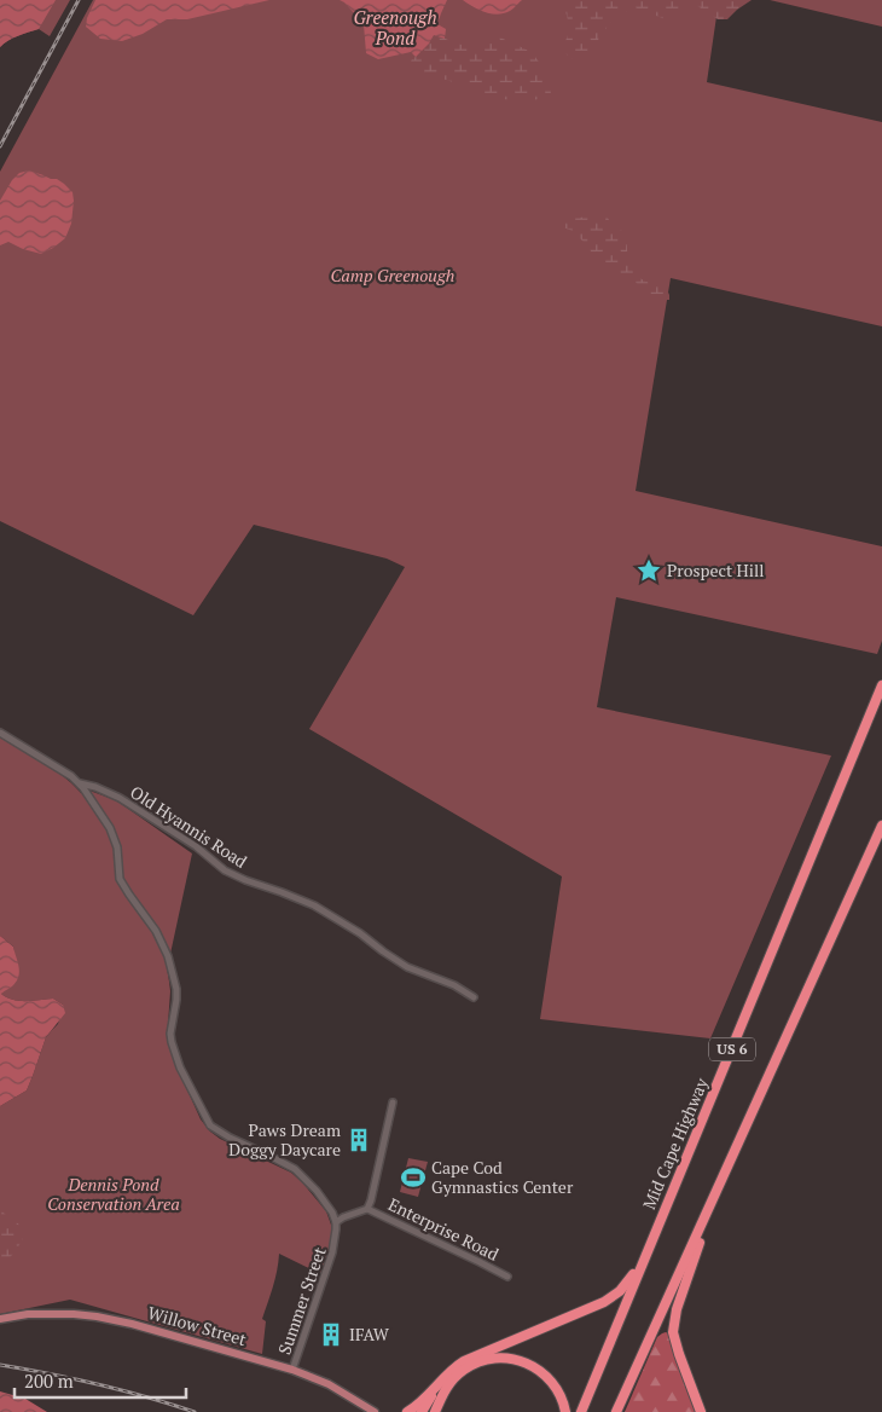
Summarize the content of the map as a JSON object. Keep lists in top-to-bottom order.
{
  "streets": {
    "highway": ["US 6", "Mid Cape Highway"],
    "main road": ["Willow Street"],
    "street": ["Old Hyannis Road", "Enterprise Road", "Summer Street"]
  },
  "crossings": [
    ["Summer Street", "Willow Street"]
  ],
  "water": ["Greenough Pond"],
  "parks": ["Camp Greenough", "Dennis Pond Conservation Area"],
  "places": {
    "place": ["Prospect Hill"],
    "building": ["Paws Dream Doggy Daycare", "IFAW"],
    "sports": ["Cape Cod Gymnastics Center"]
  },
  "scale_bar": "200 m"
}
